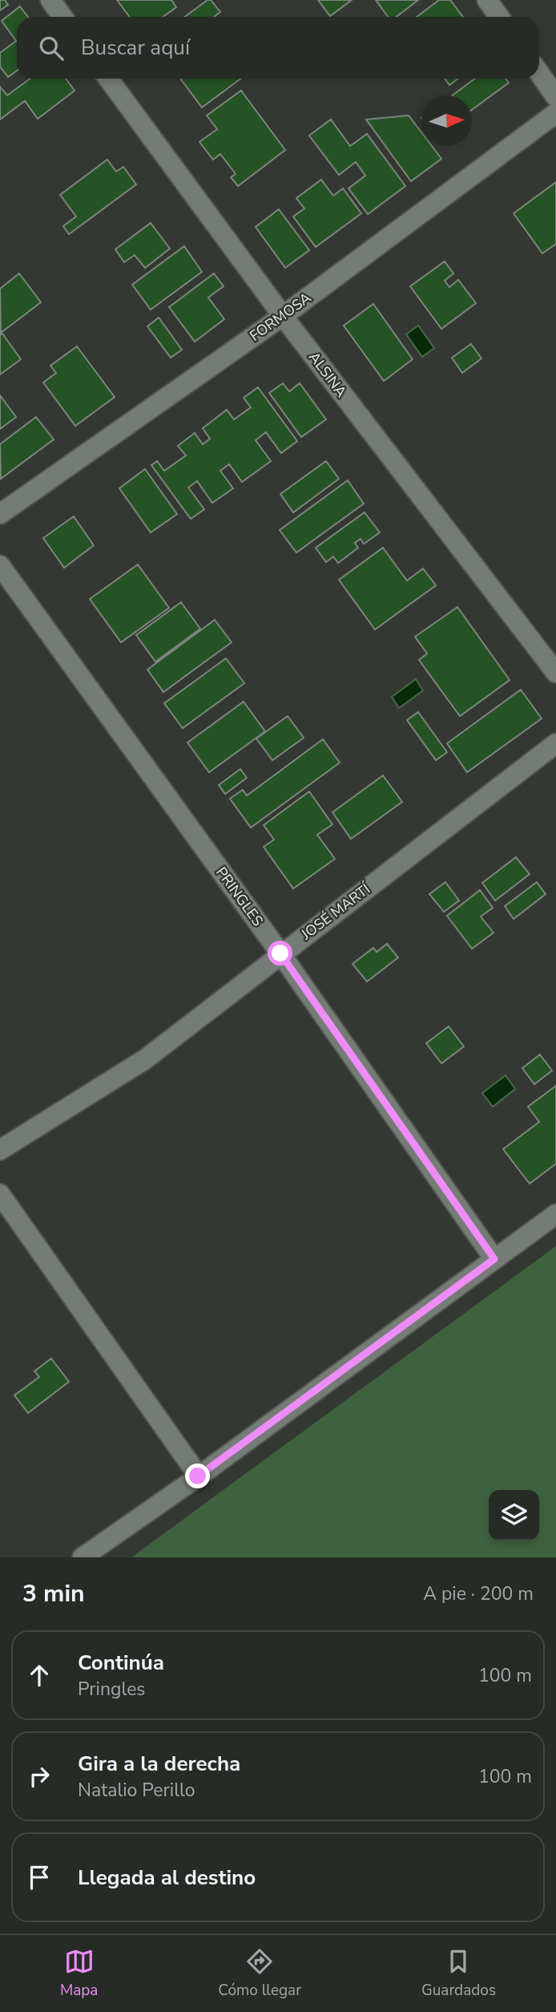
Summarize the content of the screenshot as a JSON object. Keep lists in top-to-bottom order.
{
  "streets": {
    "street": [
      "FORMOSA",
      "ALSINA",
      "PRINGLES",
      "JOSÉ MARTÍ"
    ]
  },
  "crossings": [
    ["FORMOSA", "ALSINA"],
    ["PRINGLES", "JOSÉ MARTÍ"]
  ],
  "north": "right",
  "page": {
    "search": "Buscar aquí",
    "heading": ["3 min", "A pie · 200 m"],
    "list": [
      ["Continúa", "Pringles", "100 m"],
      ["Gira a la derecha", "Natalio Perillo", "100 m"],
      "Llegada al destino"
    ],
    "nav": ["Mapa", "Cómo llegar", "Guardados"]
  }
}
